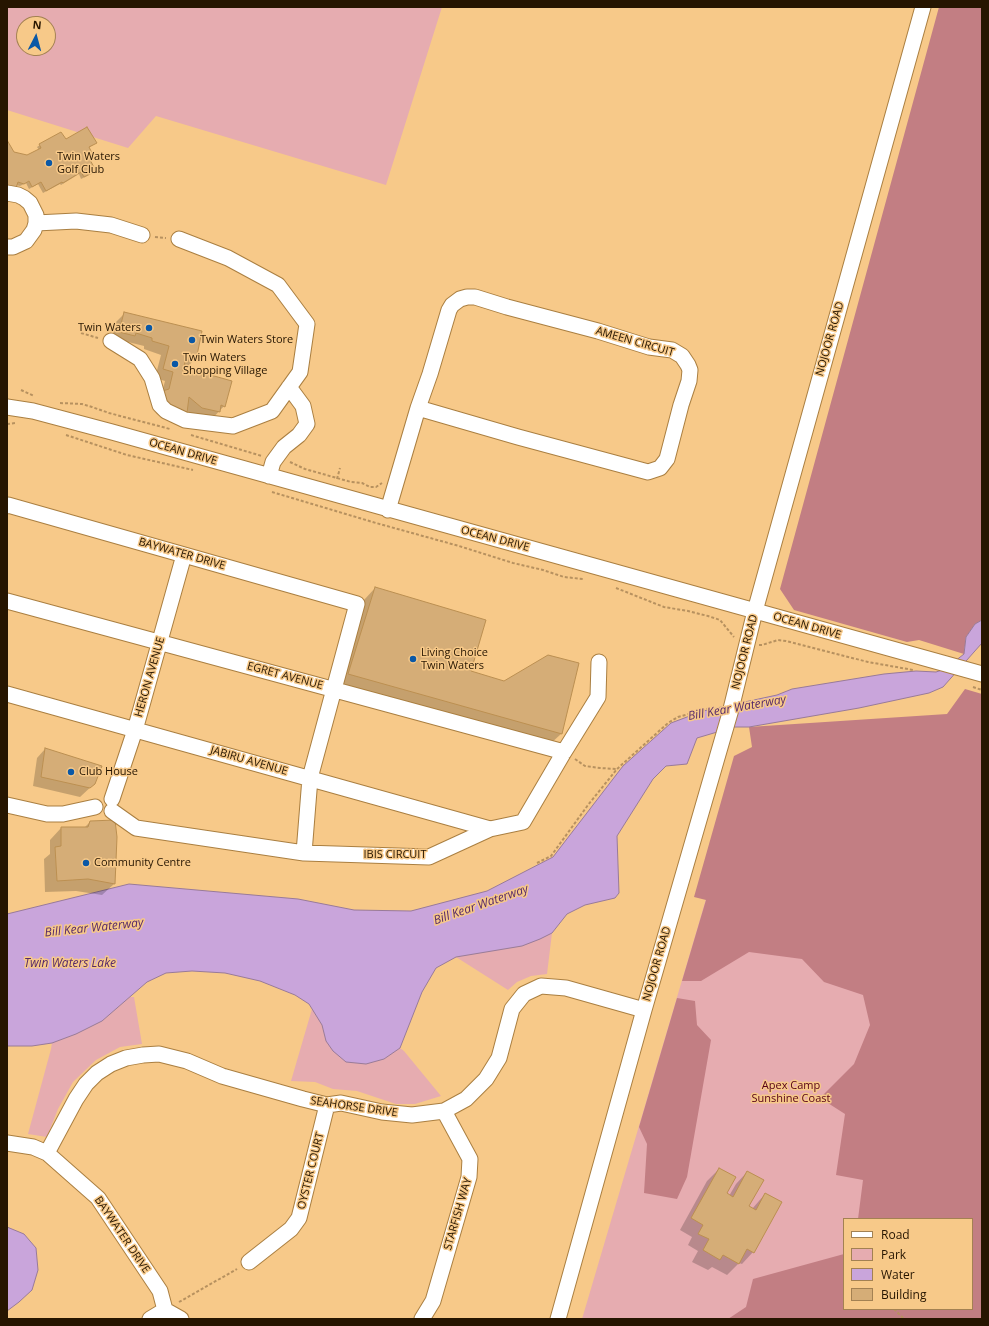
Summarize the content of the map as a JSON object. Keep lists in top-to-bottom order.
{
  "streets": {
    "street": [
      "NOJOOR ROAD",
      "AMEEN CIRCUIT",
      "OCEAN DRIVE",
      "BAYWATER DRIVE",
      "EGRET AVENUE",
      "HERON AVENUE",
      "JABIRU AVENUE",
      "IBIS CIRCUIT",
      "SEAHORSE DRIVE",
      "OYSTER COURT",
      "STARFISH WAY"
    ]
  },
  "crossings": [
    ["NOJOOR ROAD", "OCEAN DRIVE"],
    ["NOJOOR ROAD", "SEAHORSE DRIVE"],
    ["AMEEN CIRCUIT", "OCEAN DRIVE"],
    ["BAYWATER DRIVE", "EGRET AVENUE"],
    ["BAYWATER DRIVE", "HERON AVENUE"],
    ["BAYWATER DRIVE", "SEAHORSE DRIVE"],
    ["EGRET AVENUE", "HERON AVENUE"],
    ["EGRET AVENUE", "IBIS CIRCUIT"],
    ["HERON AVENUE", "JABIRU AVENUE"],
    ["HERON AVENUE", "IBIS CIRCUIT"],
    ["JABIRU AVENUE", "IBIS CIRCUIT"],
    ["SEAHORSE DRIVE", "OYSTER COURT"],
    ["SEAHORSE DRIVE", "STARFISH WAY"]
  ],
  "water": ["Bill Kear Waterway", "Twin Waters Lake"],
  "parks": ["Apex Camp Sunshine Coast"],
  "places": [
    "Twin Waters Golf Club",
    "Twin Waters",
    "Twin Waters Store",
    "Twin Waters Shopping Village",
    "Living Choice Twin Waters",
    "Club House",
    "Community Centre"
  ],
  "legend": [
    "Road",
    "Park",
    "Water",
    "Building"
  ],
  "north": "top"
}
